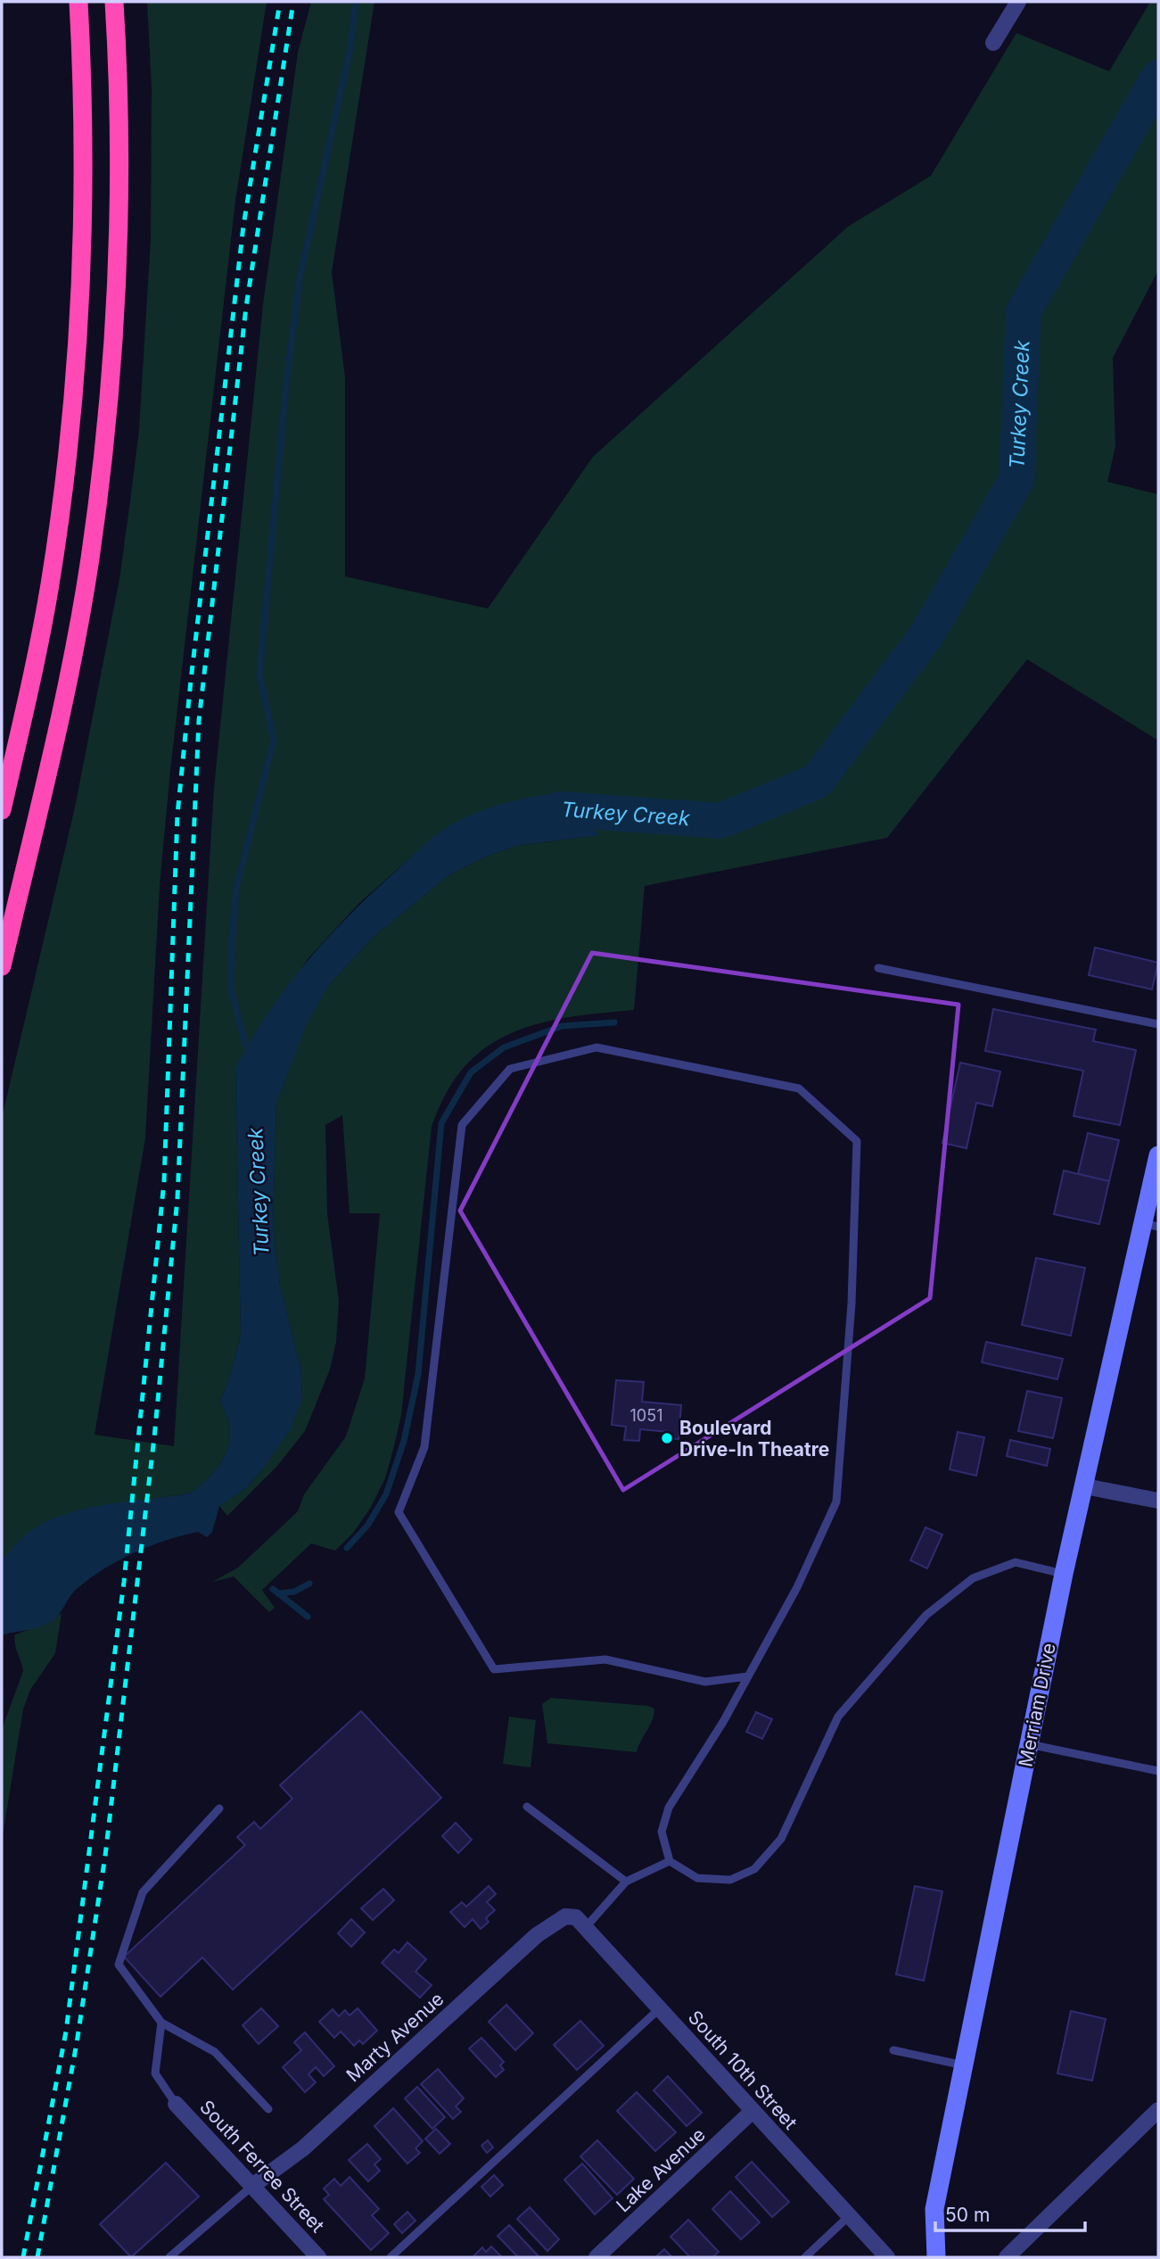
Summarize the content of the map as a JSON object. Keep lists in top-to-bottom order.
{
  "streets": {
    "main road": ["Merriam Drive"],
    "street": [
      "Marty Avenue",
      "South 10th Street",
      "South Ferree Street",
      "Lake Avenue"
    ]
  },
  "crossings": [
    ["Marty Avenue", "South 10th Street"],
    ["Marty Avenue", "South Ferree Street"],
    ["South 10th Street", "Lake Avenue"]
  ],
  "water": ["Turkey Creek"],
  "places": ["Boulevard Drive-In Theatre"],
  "house_numbers": ["1051"],
  "scale_bar": "50 m"
}
